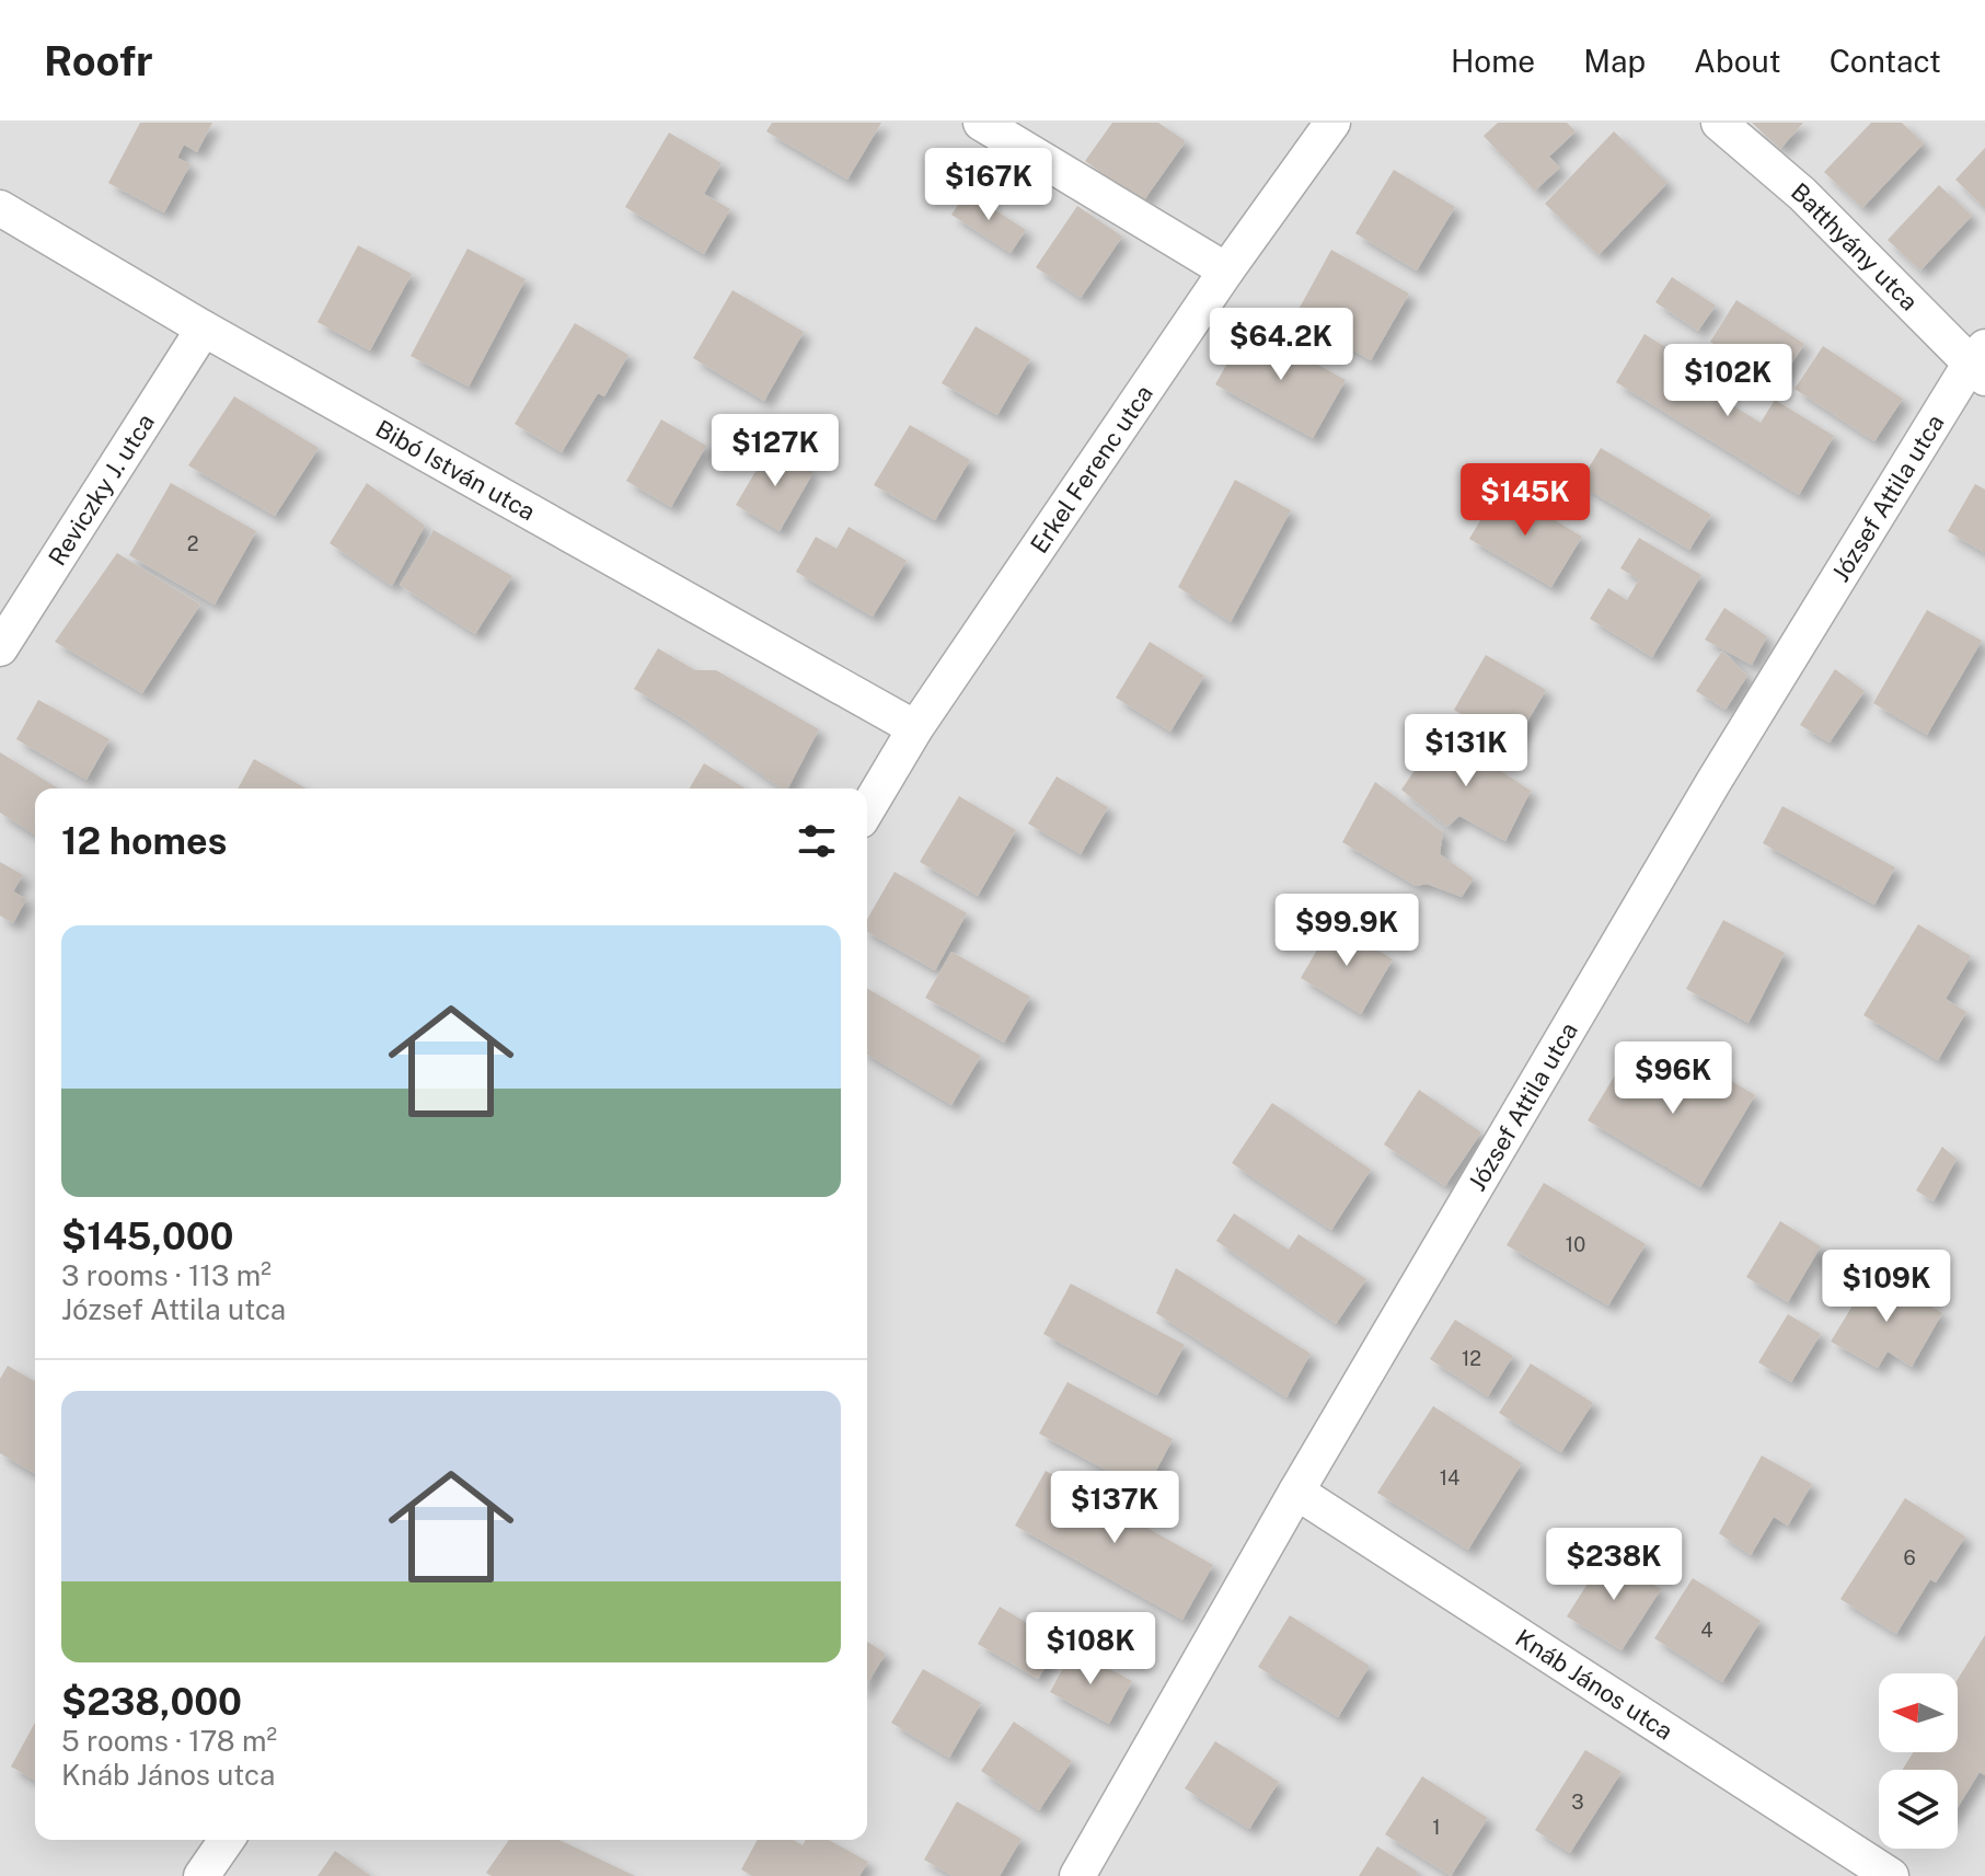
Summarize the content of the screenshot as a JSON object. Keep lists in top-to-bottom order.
{
  "streets": {
    "street": [
      "Batthyány utca",
      "Erkel Ferenc utca",
      "Bibó István utca",
      "Reviczky J. utca",
      "József Attila utca",
      "Knáb János utca"
    ]
  },
  "crossings": [
    ["Batthyány utca", "József Attila utca"],
    ["Erkel Ferenc utca", "Bibó István utca"],
    ["Bibó István utca", "Reviczky J. utca"],
    ["József Attila utca", "Knáb János utca"]
  ],
  "house_numbers": [
    "2",
    "10",
    "12",
    "14",
    "6",
    "4",
    "3",
    "1"
  ],
  "north": "left",
  "page": {
    "header": "Roofr",
    "nav": [
      "Home",
      "Map",
      "About",
      "Contact"
    ],
    "price": [
      "$167K",
      "$64.2K",
      "$102K",
      "$127K",
      "$145K",
      "$131K",
      "$99.9K",
      "$96K",
      "$109K",
      "$137K",
      "$238K",
      "$108K"
    ],
    "heading": "12 homes",
    "list": [
      {
        "name": "$145,000",
        "note": "3 rooms · 113 m² · József Attila utca"
      },
      {
        "name": "$238,000",
        "note": "5 rooms · 178 m² · Knáb János utca"
      }
    ]
  }
}
